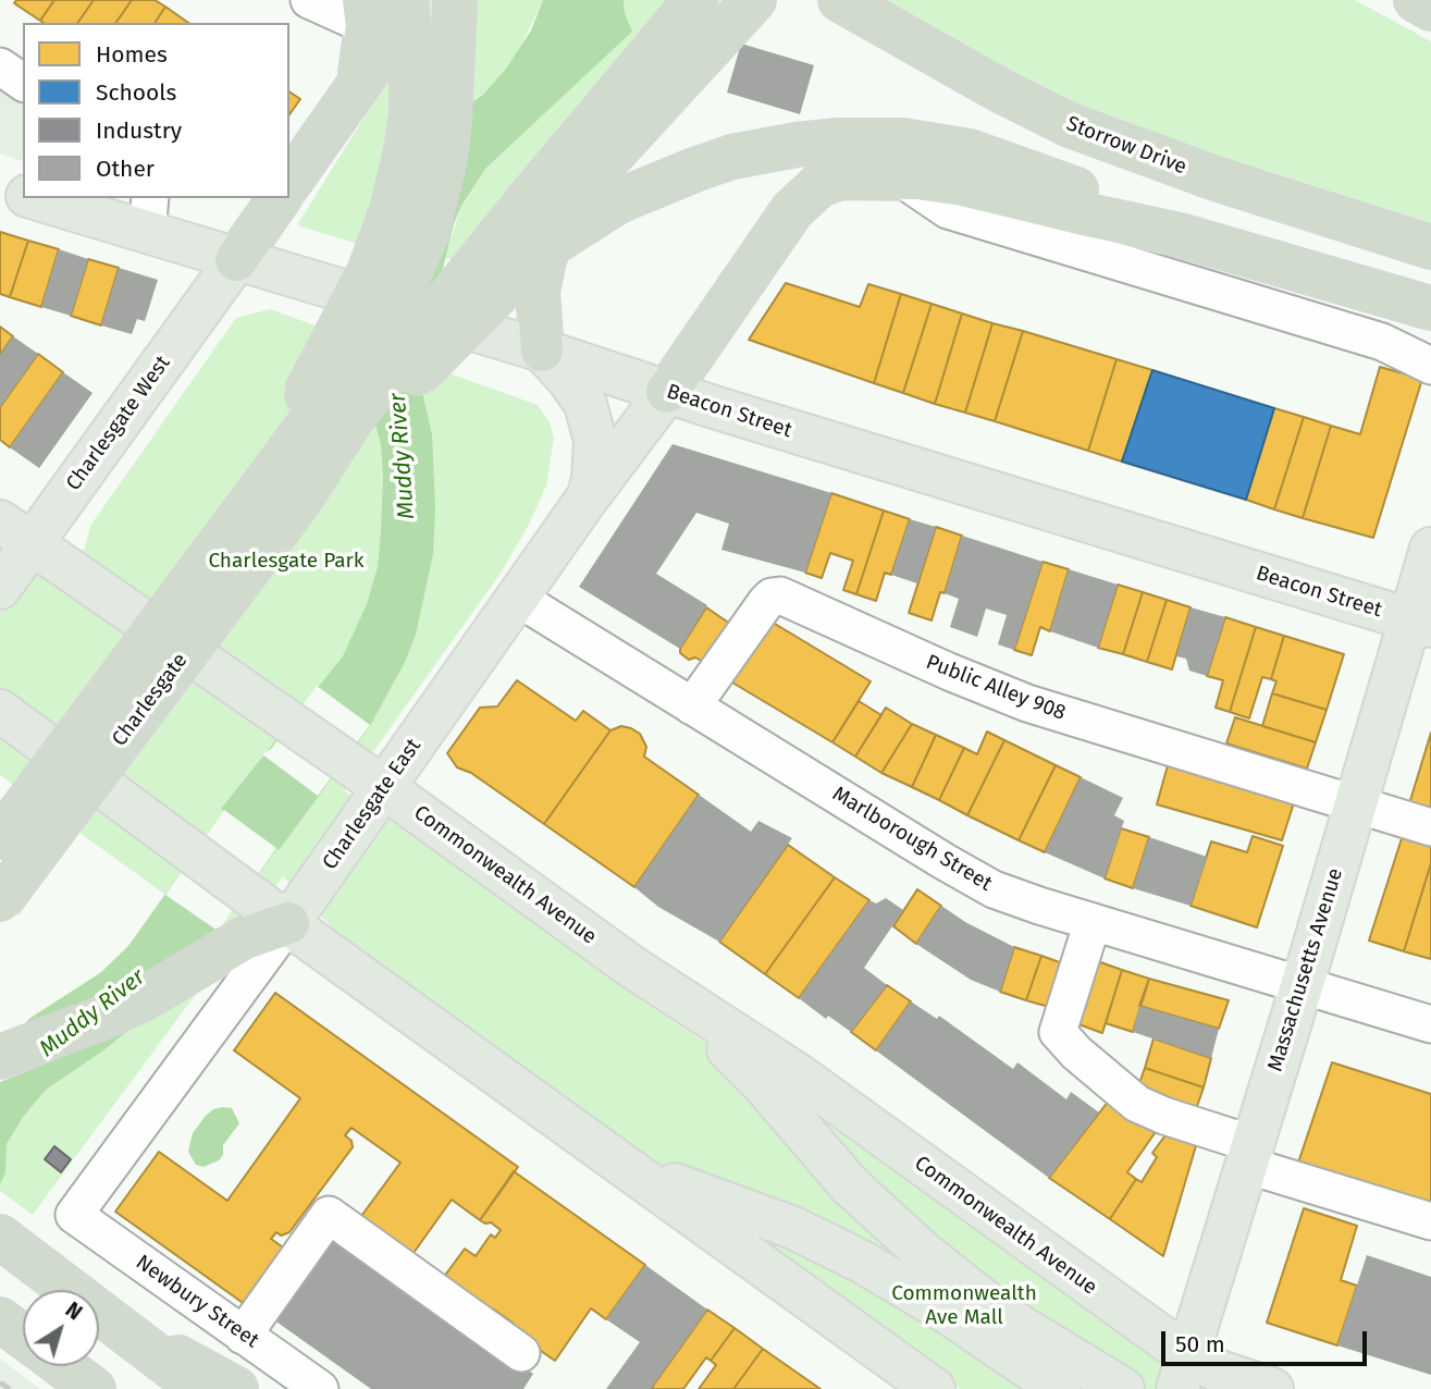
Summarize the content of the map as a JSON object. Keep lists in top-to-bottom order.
{
  "streets": {
    "highway": ["Storrow Drive", "Charlesgate"],
    "main road": [
      "Beacon Street",
      "Charlesgate West",
      "Charlesgate East",
      "Commonwealth Avenue",
      "Massachusetts Avenue"
    ],
    "street": ["Public Alley 908", "Marlborough Street", "Newbury Street"]
  },
  "crossings": [
    ["Beacon Street", "Charlesgate West"],
    ["Beacon Street", "Charlesgate East"],
    ["Beacon Street", "Massachusetts Avenue"],
    ["Charlesgate West", "Commonwealth Avenue"],
    ["Public Alley 908", "Marlborough Street"],
    ["Public Alley 908", "Massachusetts Avenue"],
    ["Charlesgate East", "Marlborough Street"],
    ["Charlesgate East", "Commonwealth Avenue"],
    ["Charlesgate East", "Newbury Street"],
    ["Marlborough Street", "Massachusetts Avenue"],
    ["Commonwealth Avenue", "Massachusetts Avenue"]
  ],
  "water": ["Muddy River"],
  "parks": ["Charlesgate Park", "Commonwealth Ave Mall"],
  "legend": [
    "Homes",
    "Schools",
    "Industry",
    "Other"
  ],
  "scale_bar": "50 m",
  "north": "top right"
}
